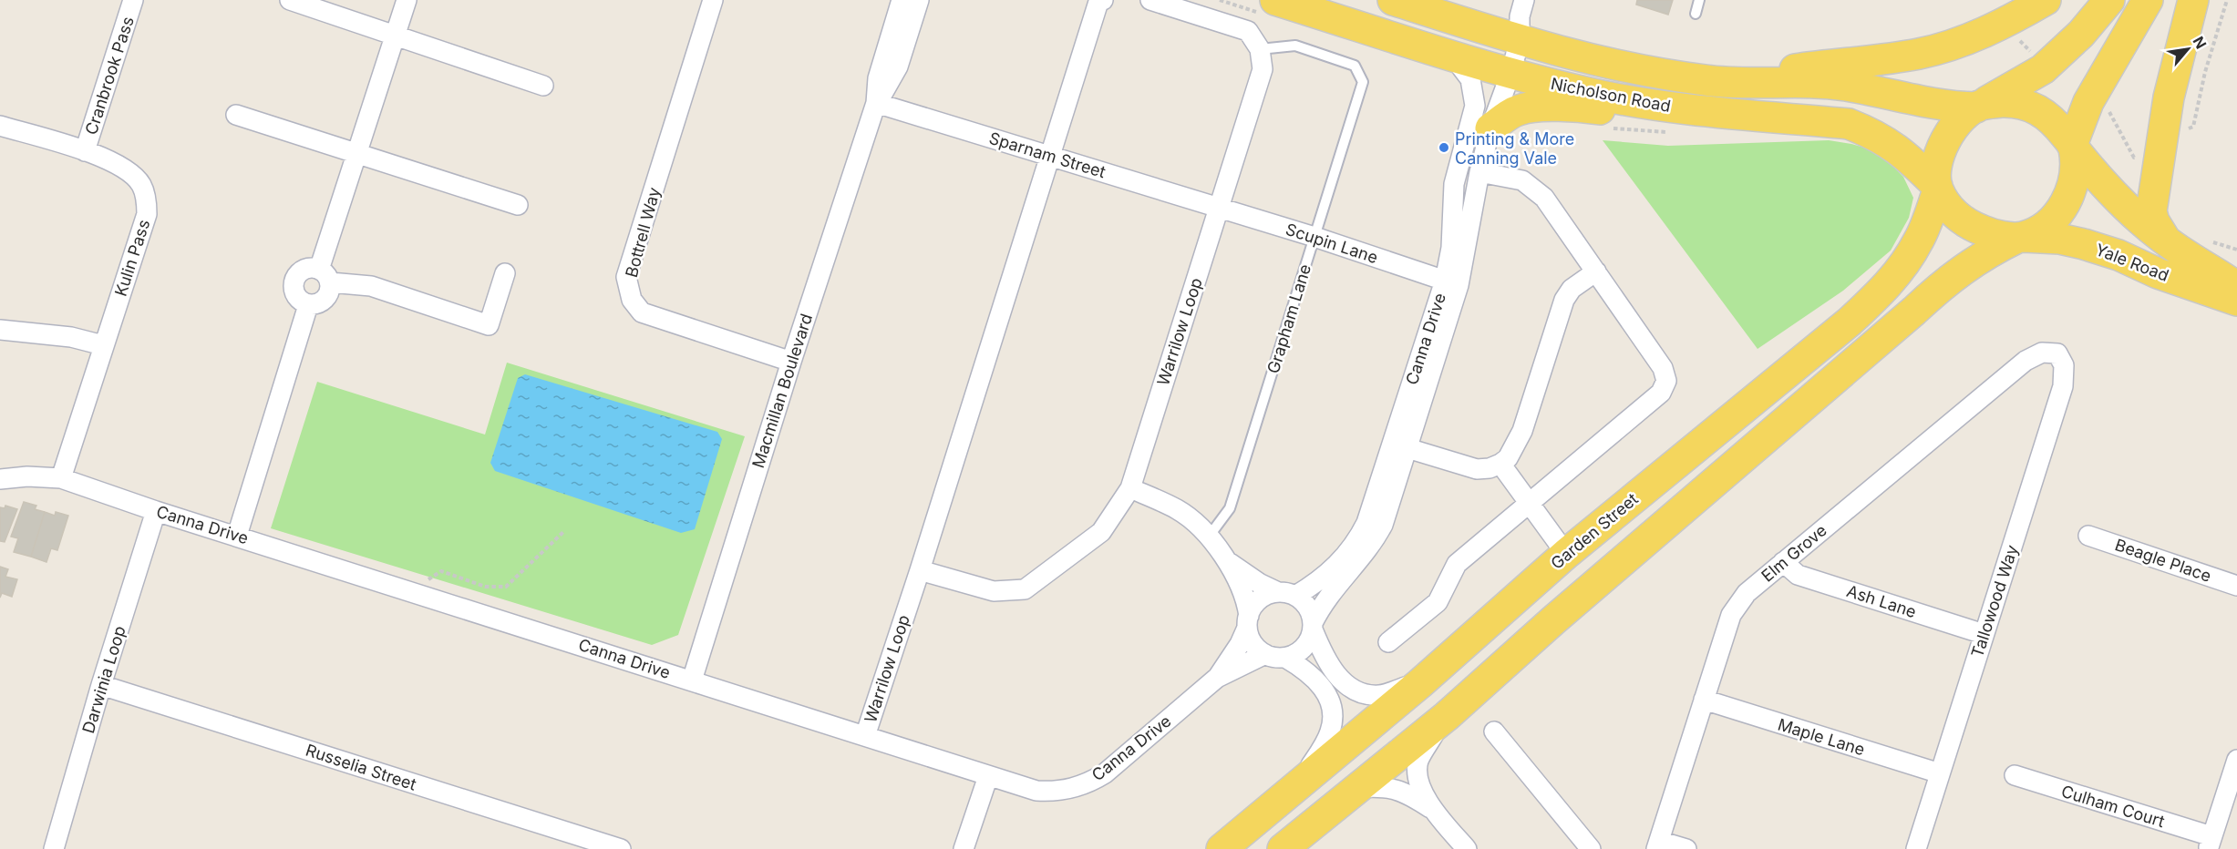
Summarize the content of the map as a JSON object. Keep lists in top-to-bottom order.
{
  "streets": {
    "main road": ["Nicholson Road", "Yale Road", "Garden Street"],
    "street": [
      "Cranbrook Pass",
      "Sparnam Street",
      "Bottrell Way",
      "Scupin Lane",
      "Kulin Pass",
      "Warrilow Loop",
      "Canna Drive",
      "Macmillan Boulevard",
      "Elm Grove",
      "Beagle Place",
      "Ash Lane",
      "Tallowood Way",
      "Darwinia Loop",
      "Maple Lane",
      "Russelia Street",
      "Culham Court"
    ],
    "lane": ["Grapham Lane"]
  },
  "crossings": [
    ["Cranbrook Pass", "Kulin Pass"],
    ["Nicholson Road", "Yale Road"],
    ["Nicholson Road", "Canna Drive"],
    ["Nicholson Road", "Garden Street"],
    ["Sparnam Street", "Scupin Lane"],
    ["Sparnam Street", "Warrilow Loop"],
    ["Sparnam Street", "Macmillan Boulevard"],
    ["Bottrell Way", "Macmillan Boulevard"],
    ["Scupin Lane", "Grapham Lane"],
    ["Scupin Lane", "Warrilow Loop"],
    ["Scupin Lane", "Canna Drive"],
    ["Kulin Pass", "Canna Drive"],
    ["Yale Road", "Garden Street"],
    ["Grapham Lane", "Warrilow Loop"],
    ["Warrilow Loop", "Canna Drive"],
    ["Canna Drive", "Macmillan Boulevard"],
    ["Canna Drive", "Darwinia Loop"],
    ["Elm Grove", "Ash Lane"],
    ["Elm Grove", "Tallowood Way"],
    ["Elm Grove", "Maple Lane"],
    ["Ash Lane", "Tallowood Way"],
    ["Tallowood Way", "Maple Lane"],
    ["Darwinia Loop", "Russelia Street"]
  ],
  "places": ["Printing & More Canning Vale"],
  "north": "top right"
}
